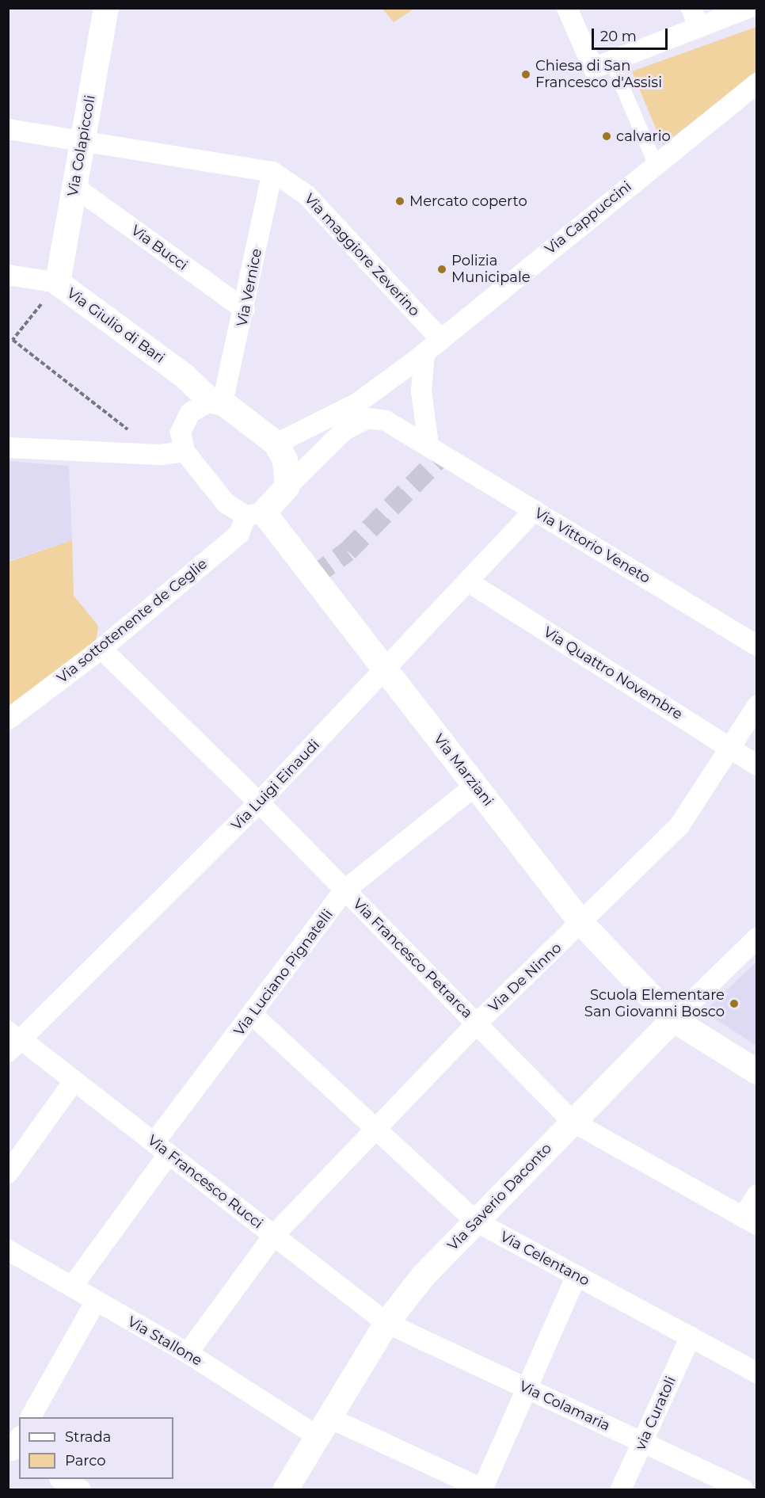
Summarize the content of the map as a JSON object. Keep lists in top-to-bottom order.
{
  "streets": {
    "street": [
      "Via Colapiccoli",
      "Via Cappuccini",
      "Via Bucci",
      "Via maggiore Zeverino",
      "Via Vernice",
      "Via Giulio di Bari",
      "Via Vittorio Veneto",
      "Via sottotenente de Ceglie",
      "Via Quattro Novembre",
      "Via Marziani",
      "Via Luigi Einaudi",
      "Via Francesco Petrarca",
      "Via Luciano Pignatelli",
      "Via De Ninno",
      "Via Francesco Rucci",
      "Via Saverio Daconto",
      "Via Celentano",
      "Via Stallone",
      "Via Colamaria",
      "via Curatoli"
    ]
  },
  "crossings": [
    ["Via Colapiccoli", "Via Bucci"],
    ["Via Colapiccoli", "Via maggiore Zeverino"],
    ["Via Colapiccoli", "Via Giulio di Bari"],
    ["Via Cappuccini", "Via maggiore Zeverino"],
    ["Via Cappuccini", "Via Vernice"],
    ["Via Cappuccini", "Via Giulio di Bari"],
    ["Via Cappuccini", "Via Vittorio Veneto"],
    ["Via Cappuccini", "Via sottotenente de Ceglie"],
    ["Via Cappuccini", "Via Marziani"],
    ["Via Bucci", "Via Vernice"],
    ["Via maggiore Zeverino", "Via Vernice"],
    ["Via Vernice", "Via Giulio di Bari"],
    ["Via Vernice", "Via Vittorio Veneto"],
    ["Via Vernice", "Via sottotenente de Ceglie"],
    ["Via Vernice", "Via Marziani"],
    ["Via Giulio di Bari", "Via Vittorio Veneto"],
    ["Via Giulio di Bari", "Via sottotenente de Ceglie"],
    ["Via Giulio di Bari", "Via Marziani"],
    ["Via Vittorio Veneto", "Via sottotenente de Ceglie"],
    ["Via Vittorio Veneto", "Via Marziani"],
    ["Via Vittorio Veneto", "Via Luigi Einaudi"],
    ["Via sottotenente de Ceglie", "Via Marziani"],
    ["Via sottotenente de Ceglie", "Via Francesco Petrarca"],
    ["Via Quattro Novembre", "Via Luigi Einaudi"],
    ["Via Quattro Novembre", "Via De Ninno"],
    ["Via Marziani", "Via Luigi Einaudi"],
    ["Via Marziani", "Via Luciano Pignatelli"],
    ["Via Marziani", "Via De Ninno"],
    ["Via Marziani", "Via Saverio Daconto"],
    ["Via Luigi Einaudi", "Via Francesco Petrarca"],
    ["Via Luigi Einaudi", "Via Francesco Rucci"],
    ["Via Francesco Petrarca", "Via Luciano Pignatelli"],
    ["Via Francesco Petrarca", "Via De Ninno"],
    ["Via Francesco Petrarca", "Via Saverio Daconto"],
    ["Via Luciano Pignatelli", "Via Francesco Rucci"],
    ["Via Luciano Pignatelli", "Via Celentano"],
    ["Via Luciano Pignatelli", "Via Stallone"],
    ["Via De Ninno", "Via Francesco Rucci"],
    ["Via De Ninno", "Via Celentano"],
    ["Via De Ninno", "Via Stallone"],
    ["Via Francesco Rucci", "Via Saverio Daconto"],
    ["Via Francesco Rucci", "Via Colamaria"],
    ["Via Saverio Daconto", "Via Celentano"],
    ["Via Saverio Daconto", "Via Stallone"],
    ["Via Saverio Daconto", "Via Colamaria"],
    ["Via Celentano", "via Curatoli"],
    ["Via Colamaria", "via Curatoli"]
  ],
  "places": [
    "Chiesa di San Francesco d'Assisi",
    "calvario",
    "Mercato coperto",
    "Polizia Municipale",
    "Scuola Elementare San Giovanni Bosco"
  ],
  "legend": ["Strada", "Parco"],
  "scale_bar": "20 m"
}
